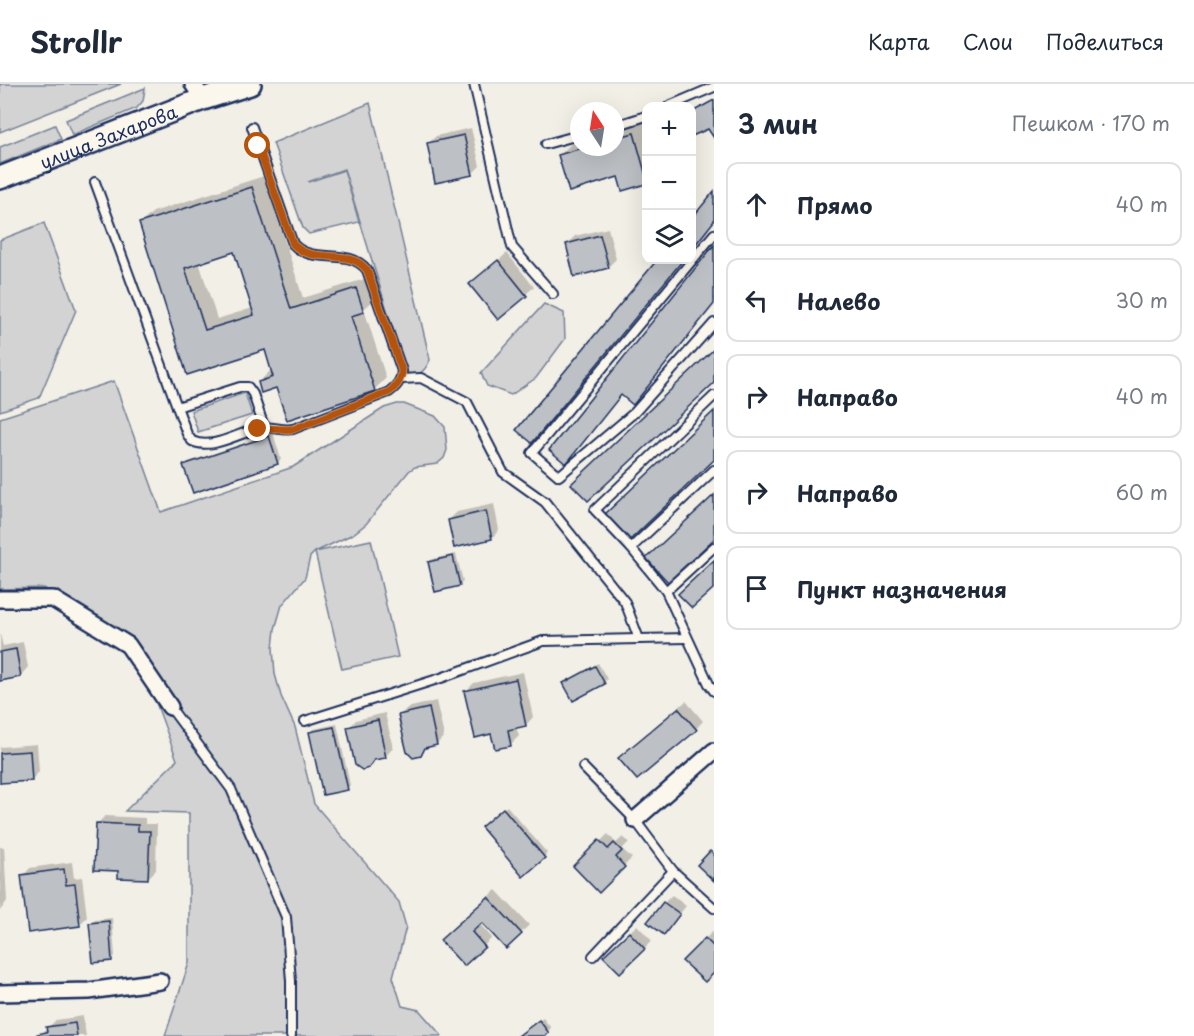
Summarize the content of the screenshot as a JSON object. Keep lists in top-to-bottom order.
{
  "streets": {
    "main road": ["улица Захарова"]
  },
  "north": "top",
  "page": {
    "header": "Strollr",
    "nav": ["Карта", "Слои", "Поделиться"],
    "heading": ["3 мин", "Пешком · 170 m"],
    "map_buttons": ["+", "−"],
    "list": [
      ["Прямо", "40 m"],
      ["Налево", "30 m"],
      ["Направо", "40 m"],
      ["Направо", "60 m"],
      "Пункт назначения"
    ]
  }
}
